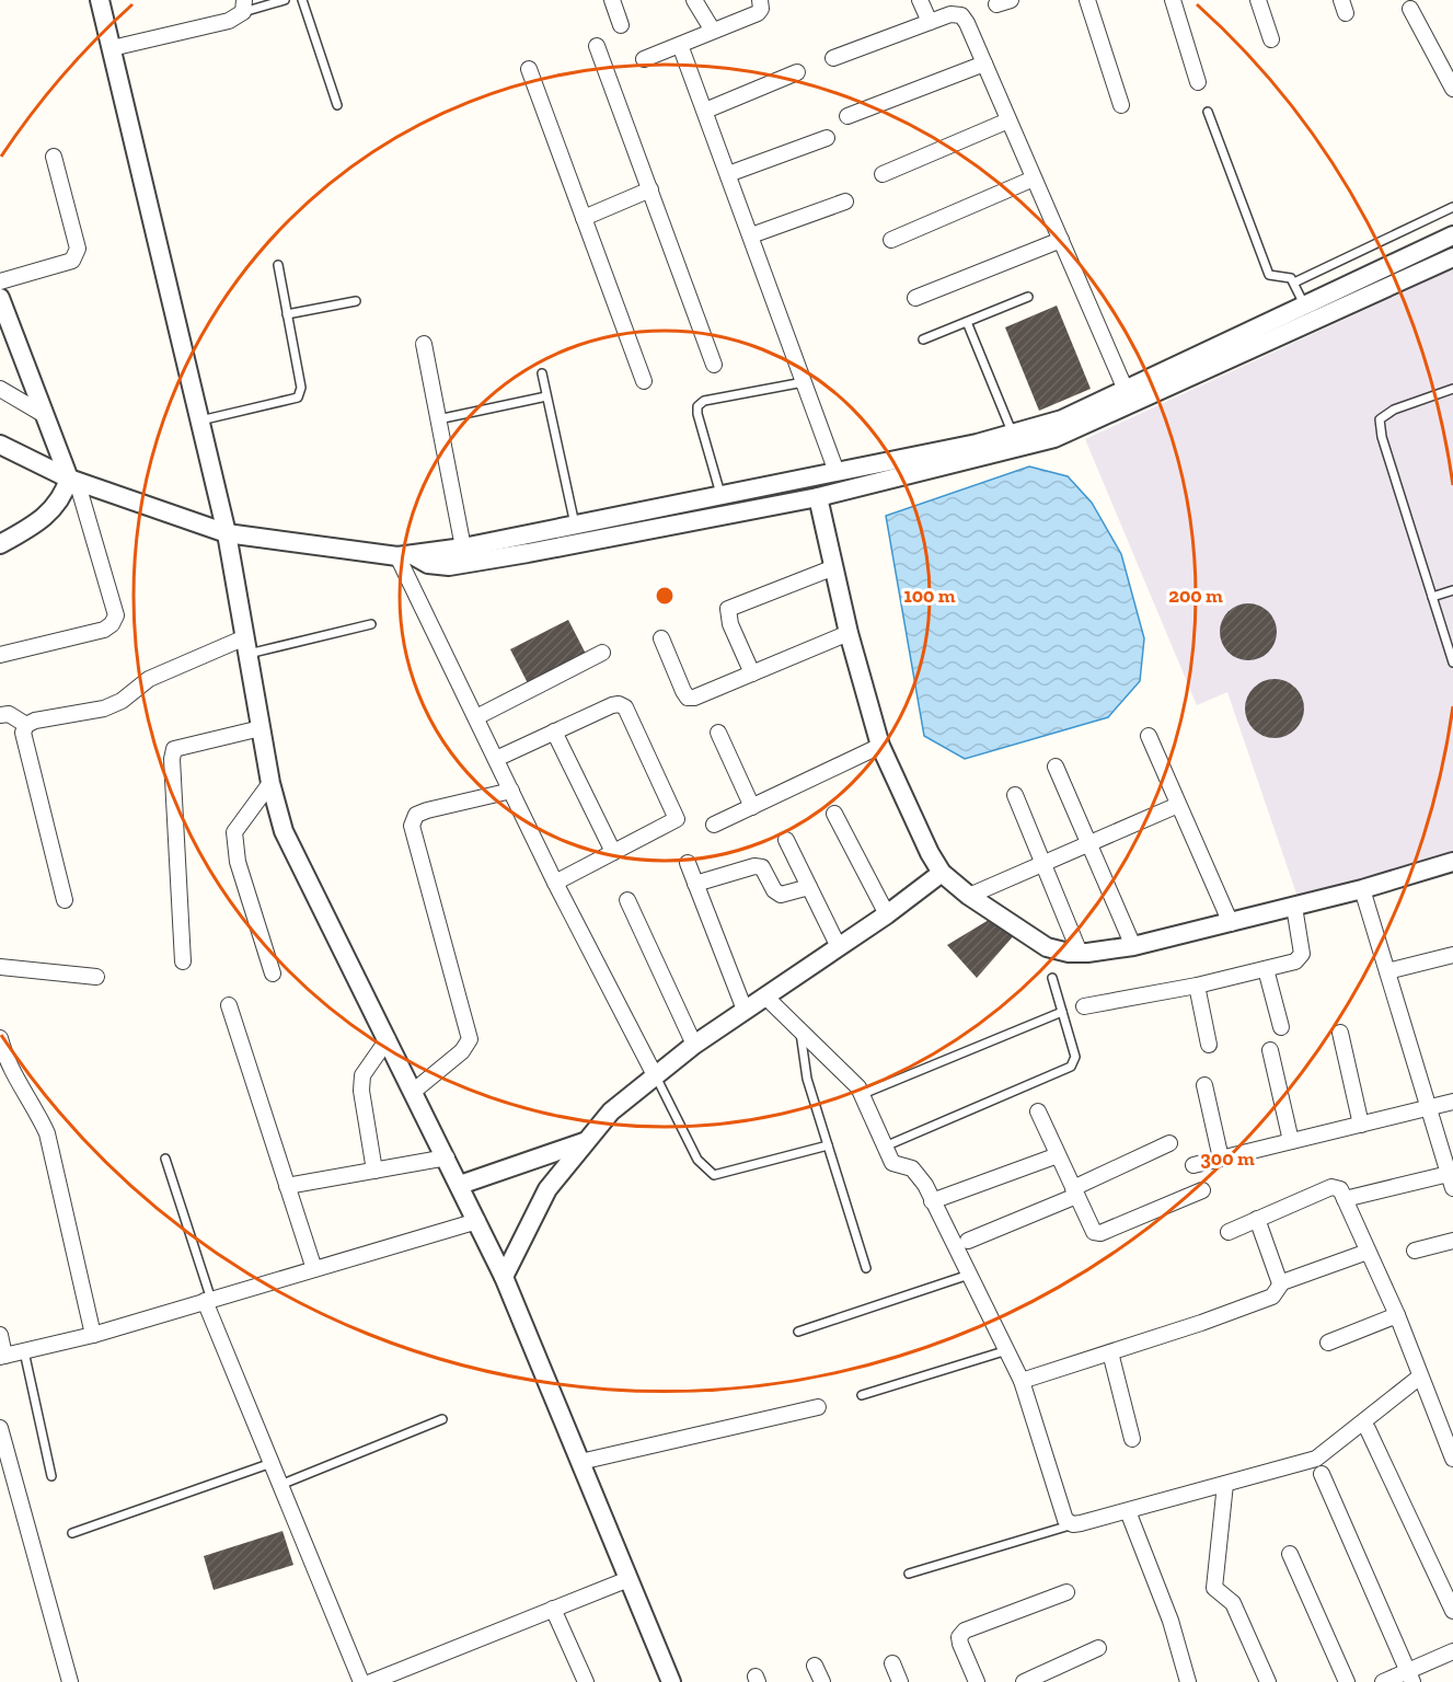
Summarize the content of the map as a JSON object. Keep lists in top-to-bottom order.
{
  "rings": ["100 m", "200 m", "300 m"]
}
